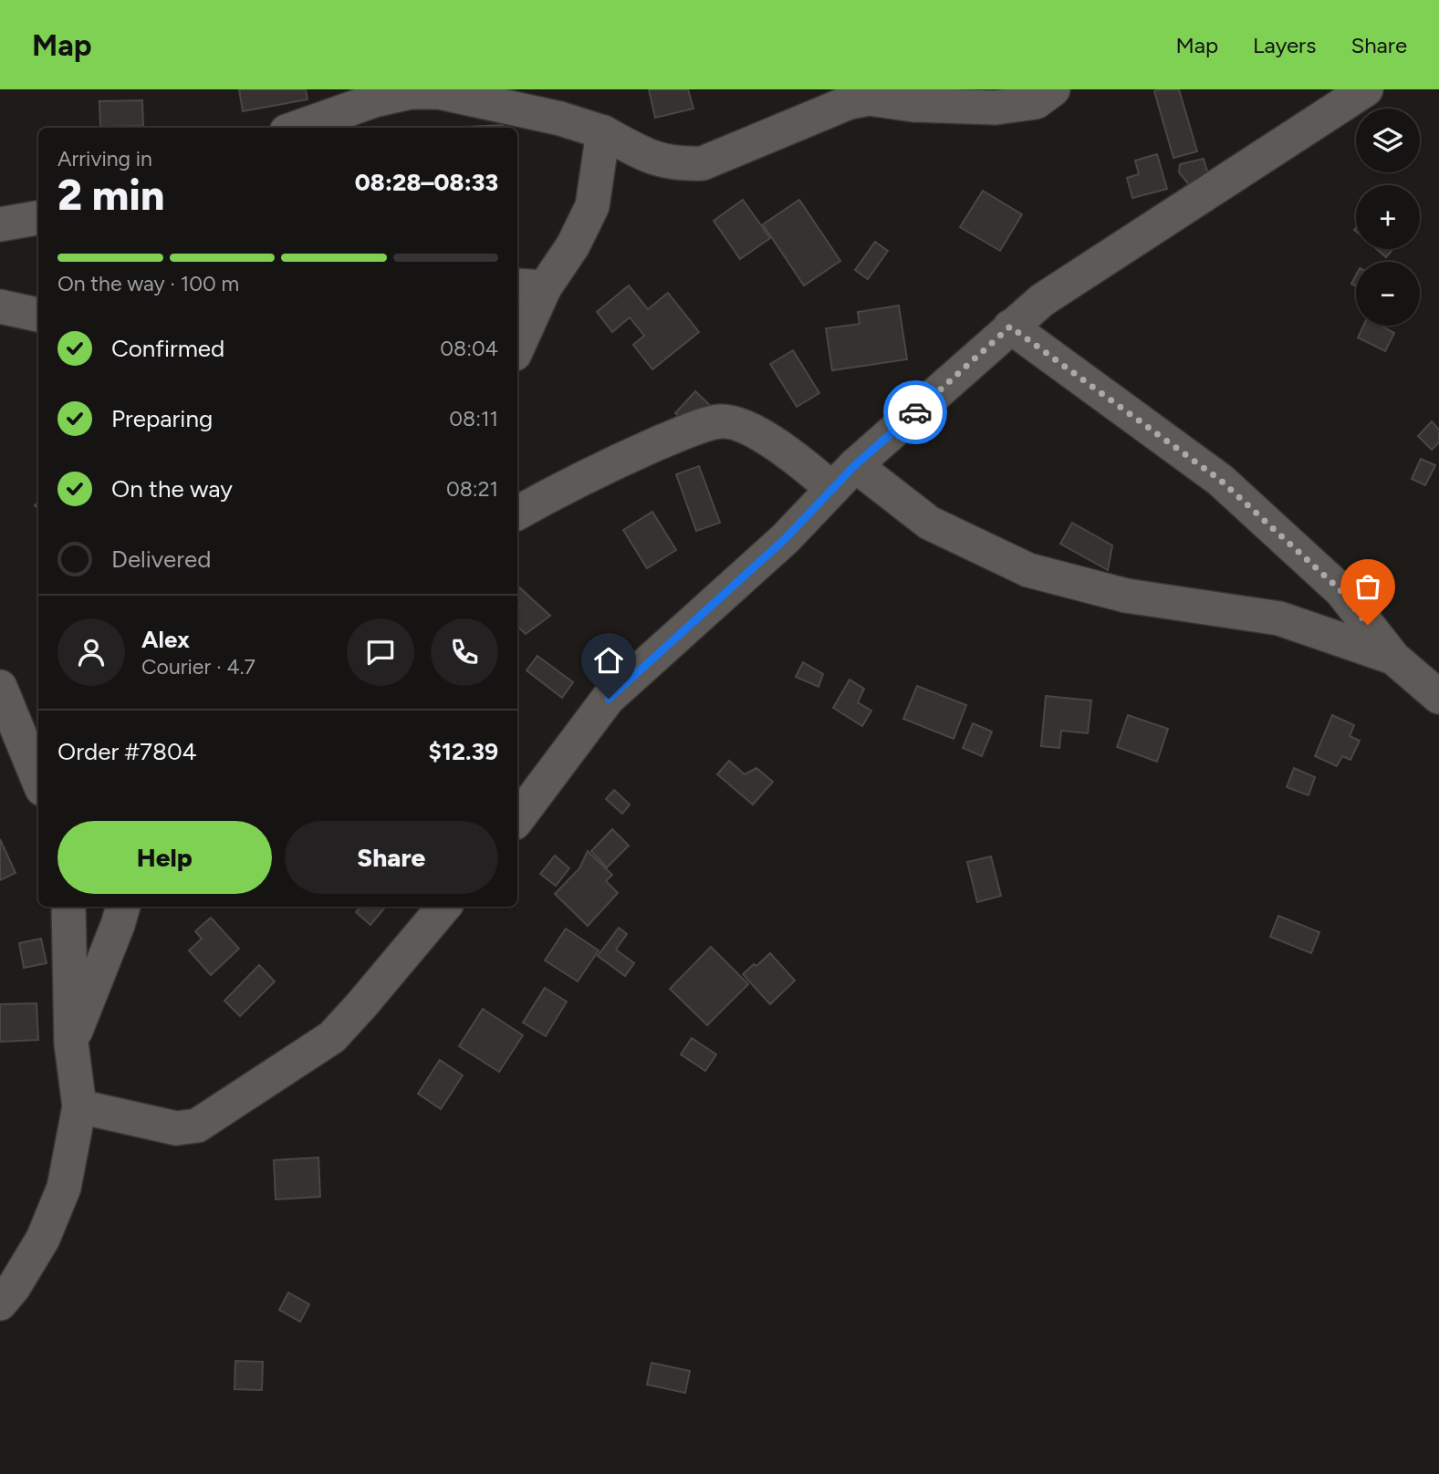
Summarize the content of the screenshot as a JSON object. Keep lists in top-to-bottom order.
{
  "page": {
    "header": "Map",
    "nav": ["Map", "Layers", "Share"],
    "map_buttons": ["+", "−"],
    "heading": ["2 min", "Arriving in", "08:28–08:33"],
    "panel": [
      "Alex",
      "Courier · 4.7",
      "Order #7804",
      "$12.39"
    ],
    "bar": "On the way · 100 m",
    "list": [
      ["Confirmed", "08:04"],
      ["Preparing", "08:11"],
      ["On the way", "08:21"],
      "Delivered"
    ],
    "buttons": ["Help", "Share"]
  }
}
